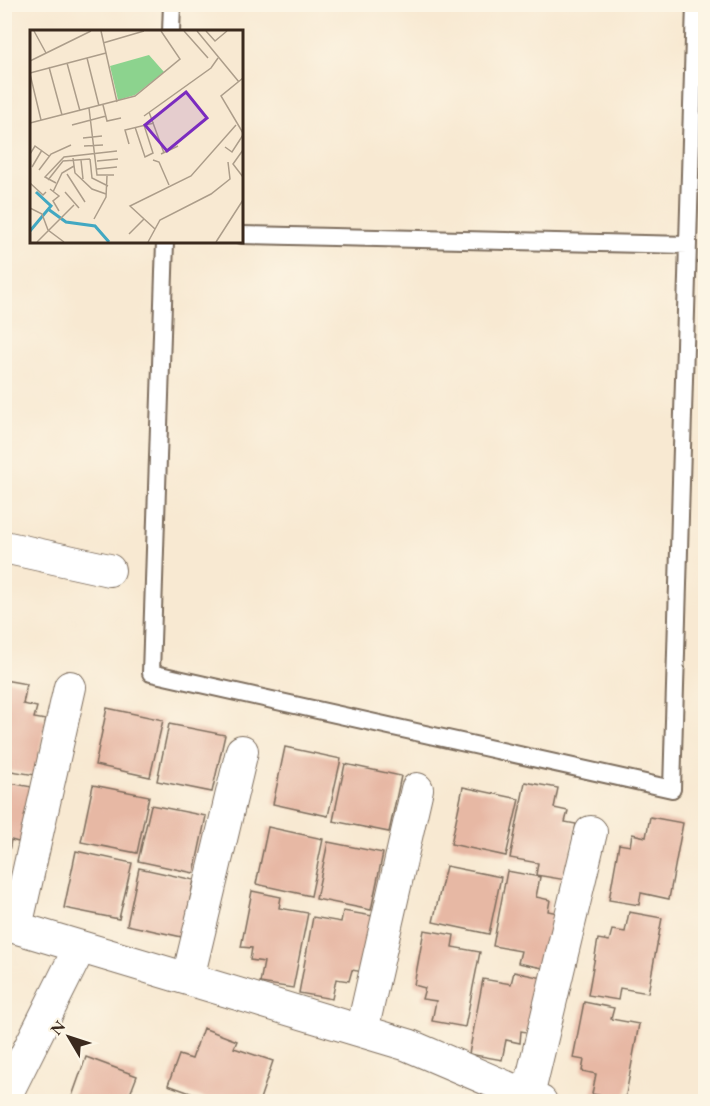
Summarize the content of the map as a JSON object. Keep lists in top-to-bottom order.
{
  "north": "top left"
}
